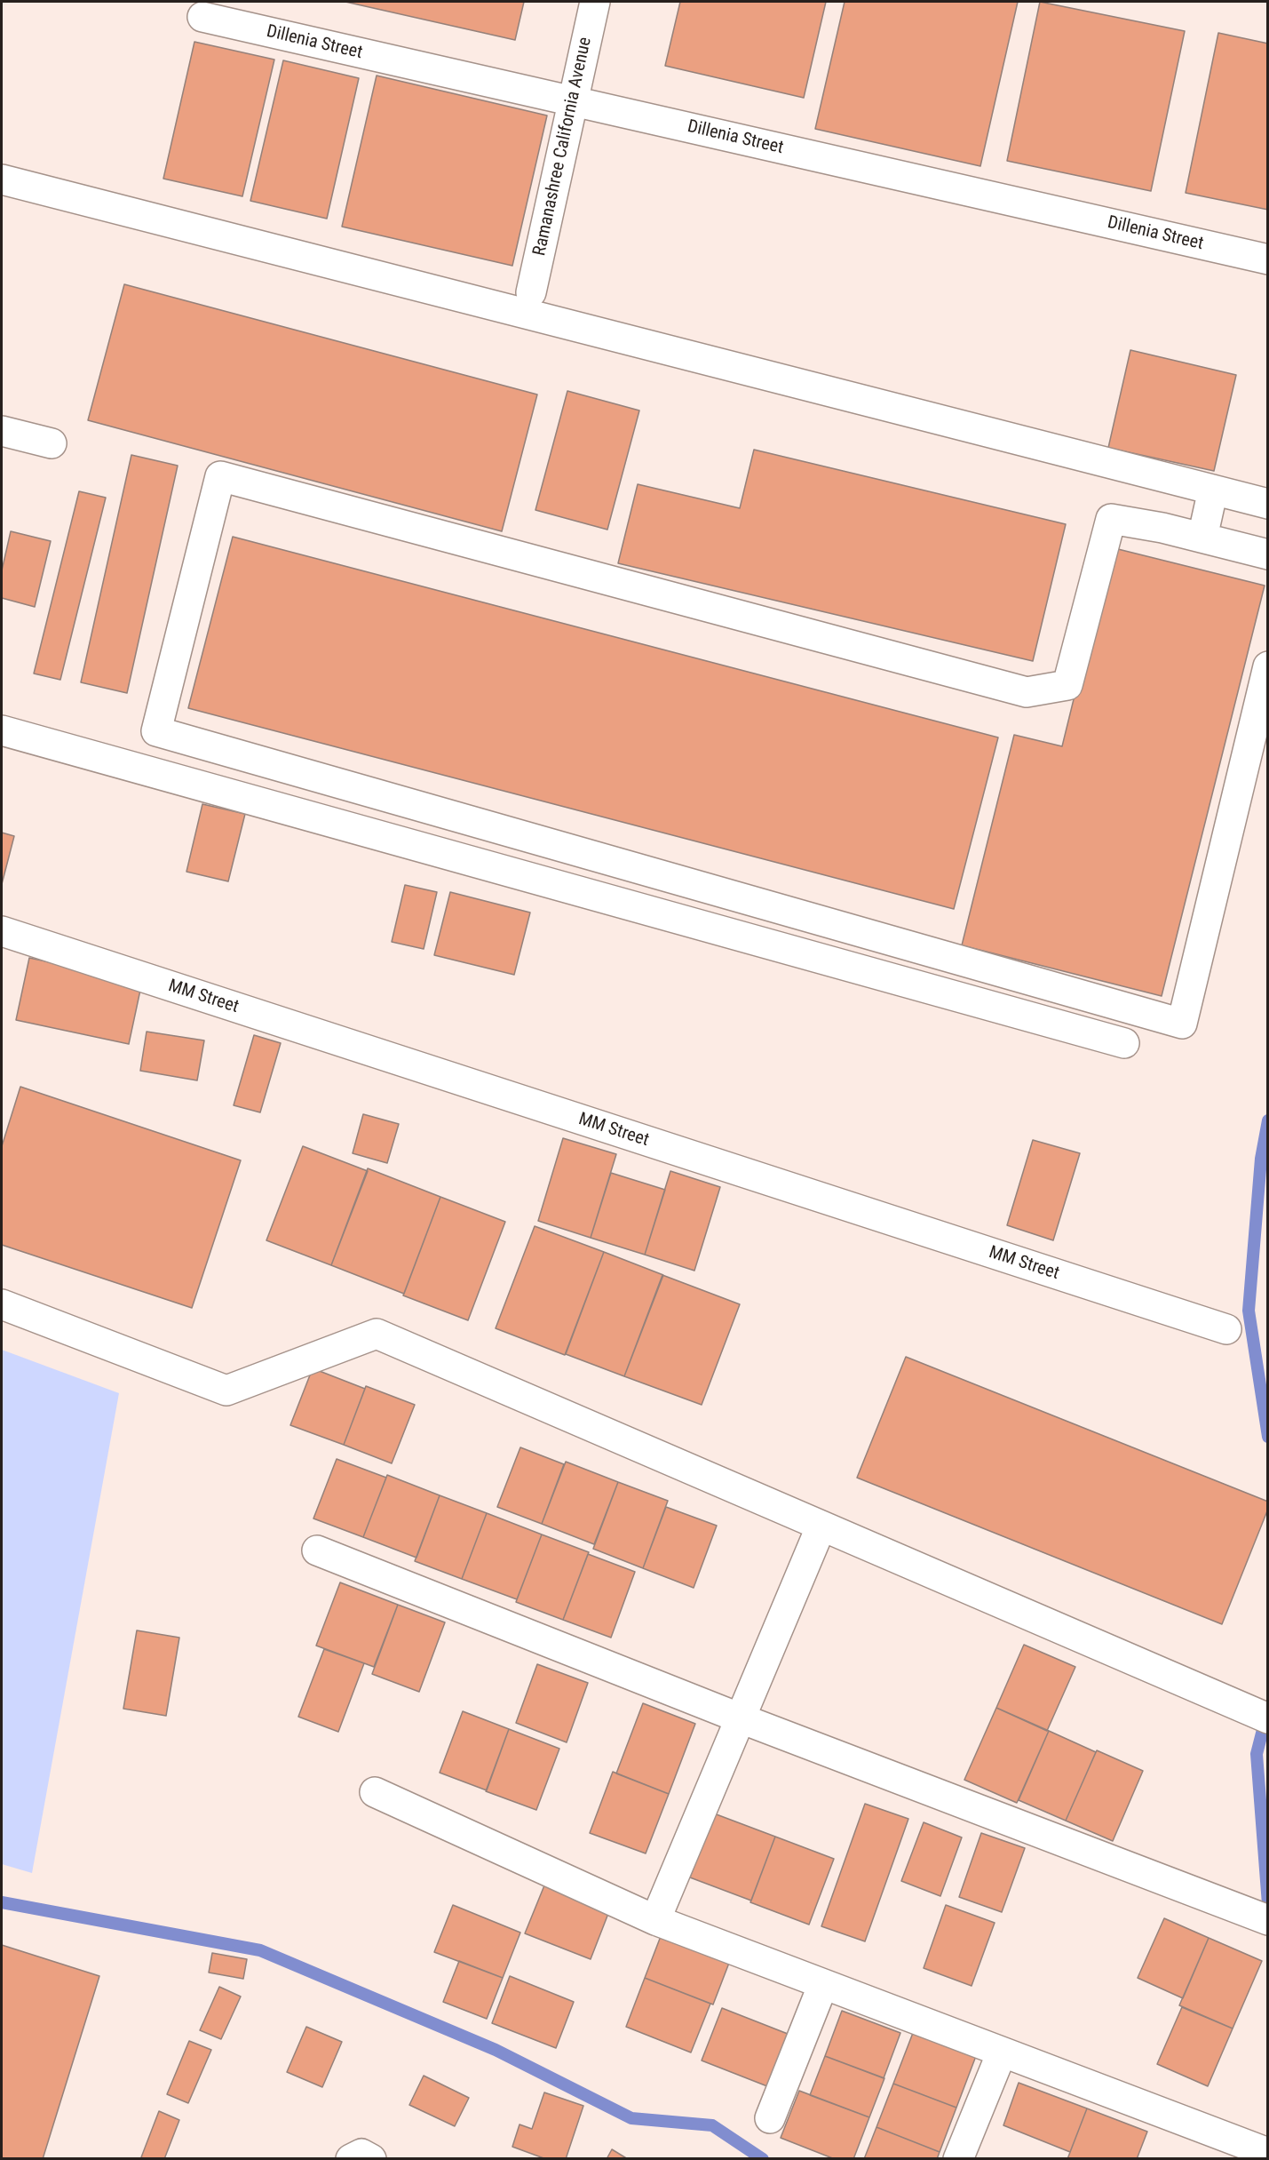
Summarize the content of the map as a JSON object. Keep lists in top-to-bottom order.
{
  "streets": {
    "street": ["Dillenia Street", "Ramanashree California Avenue", "MM Street"]
  },
  "crossings": [
    ["Dillenia Street", "Ramanashree California Avenue"]
  ]
}
